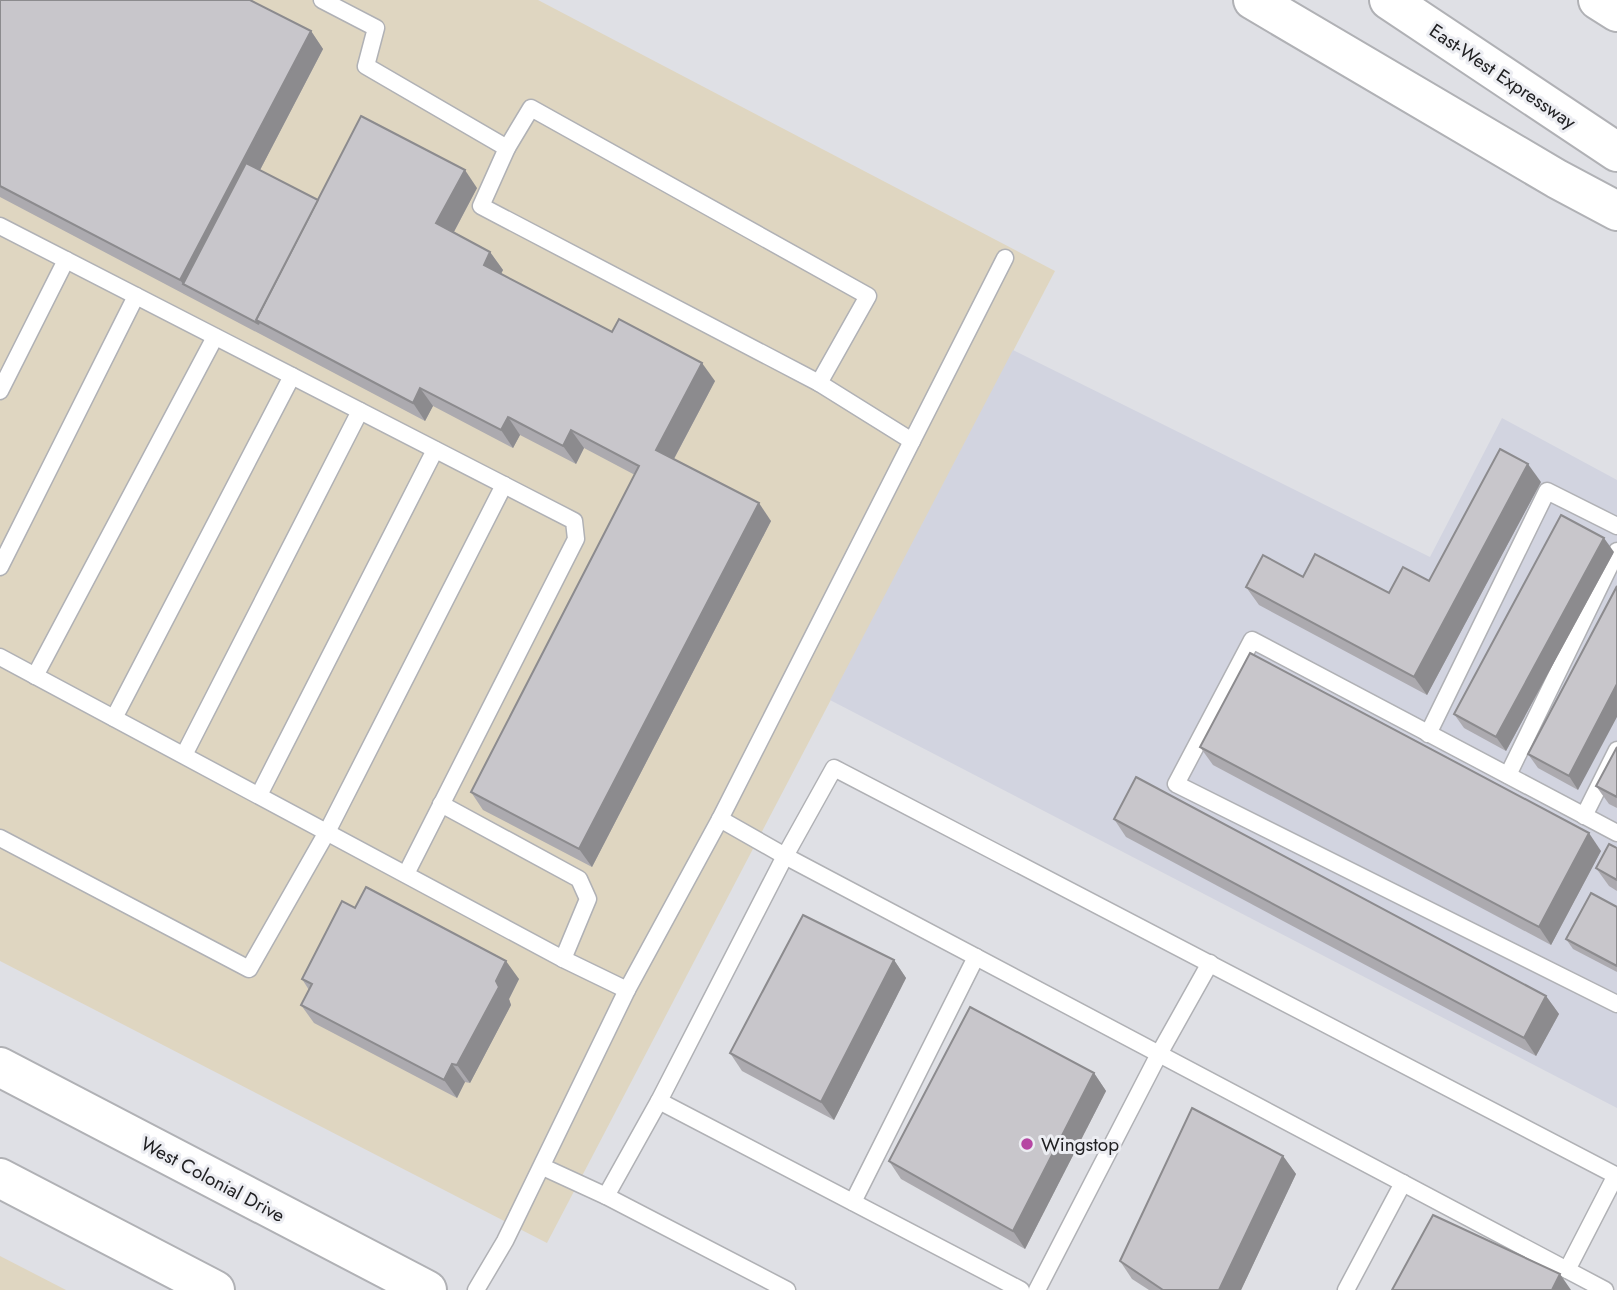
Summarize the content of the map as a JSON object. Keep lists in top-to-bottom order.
{
  "streets": {
    "highway": ["East-West Expressway", "West Colonial Drive"]
  },
  "places": ["Wingstop"]
}
